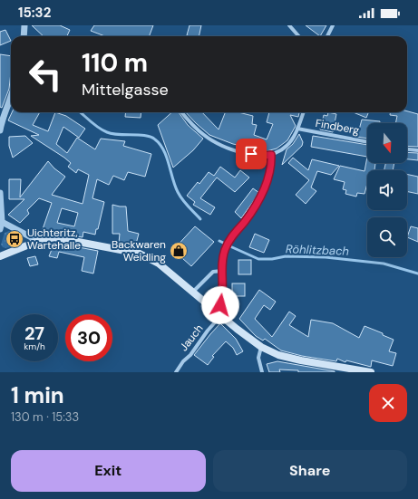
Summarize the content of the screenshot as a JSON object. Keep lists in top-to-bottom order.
{
  "streets": {
    "street": ["Findberg", "Jauch"]
  },
  "water": ["Röhlitzbach"],
  "places": {
    "bus stop": ["Uichteritz, Wartehalle"],
    "shop": ["Backwaren Weidling"]
  },
  "north": "bottom",
  "page": {
    "status": "15:32",
    "turn": ["110 m", "Mittelgasse"],
    "speed": "27 km/h",
    "limit": "30",
    "heading": ["1 min", "130 m · 15:33"],
    "buttons": ["Exit", "Share"]
  }
}
